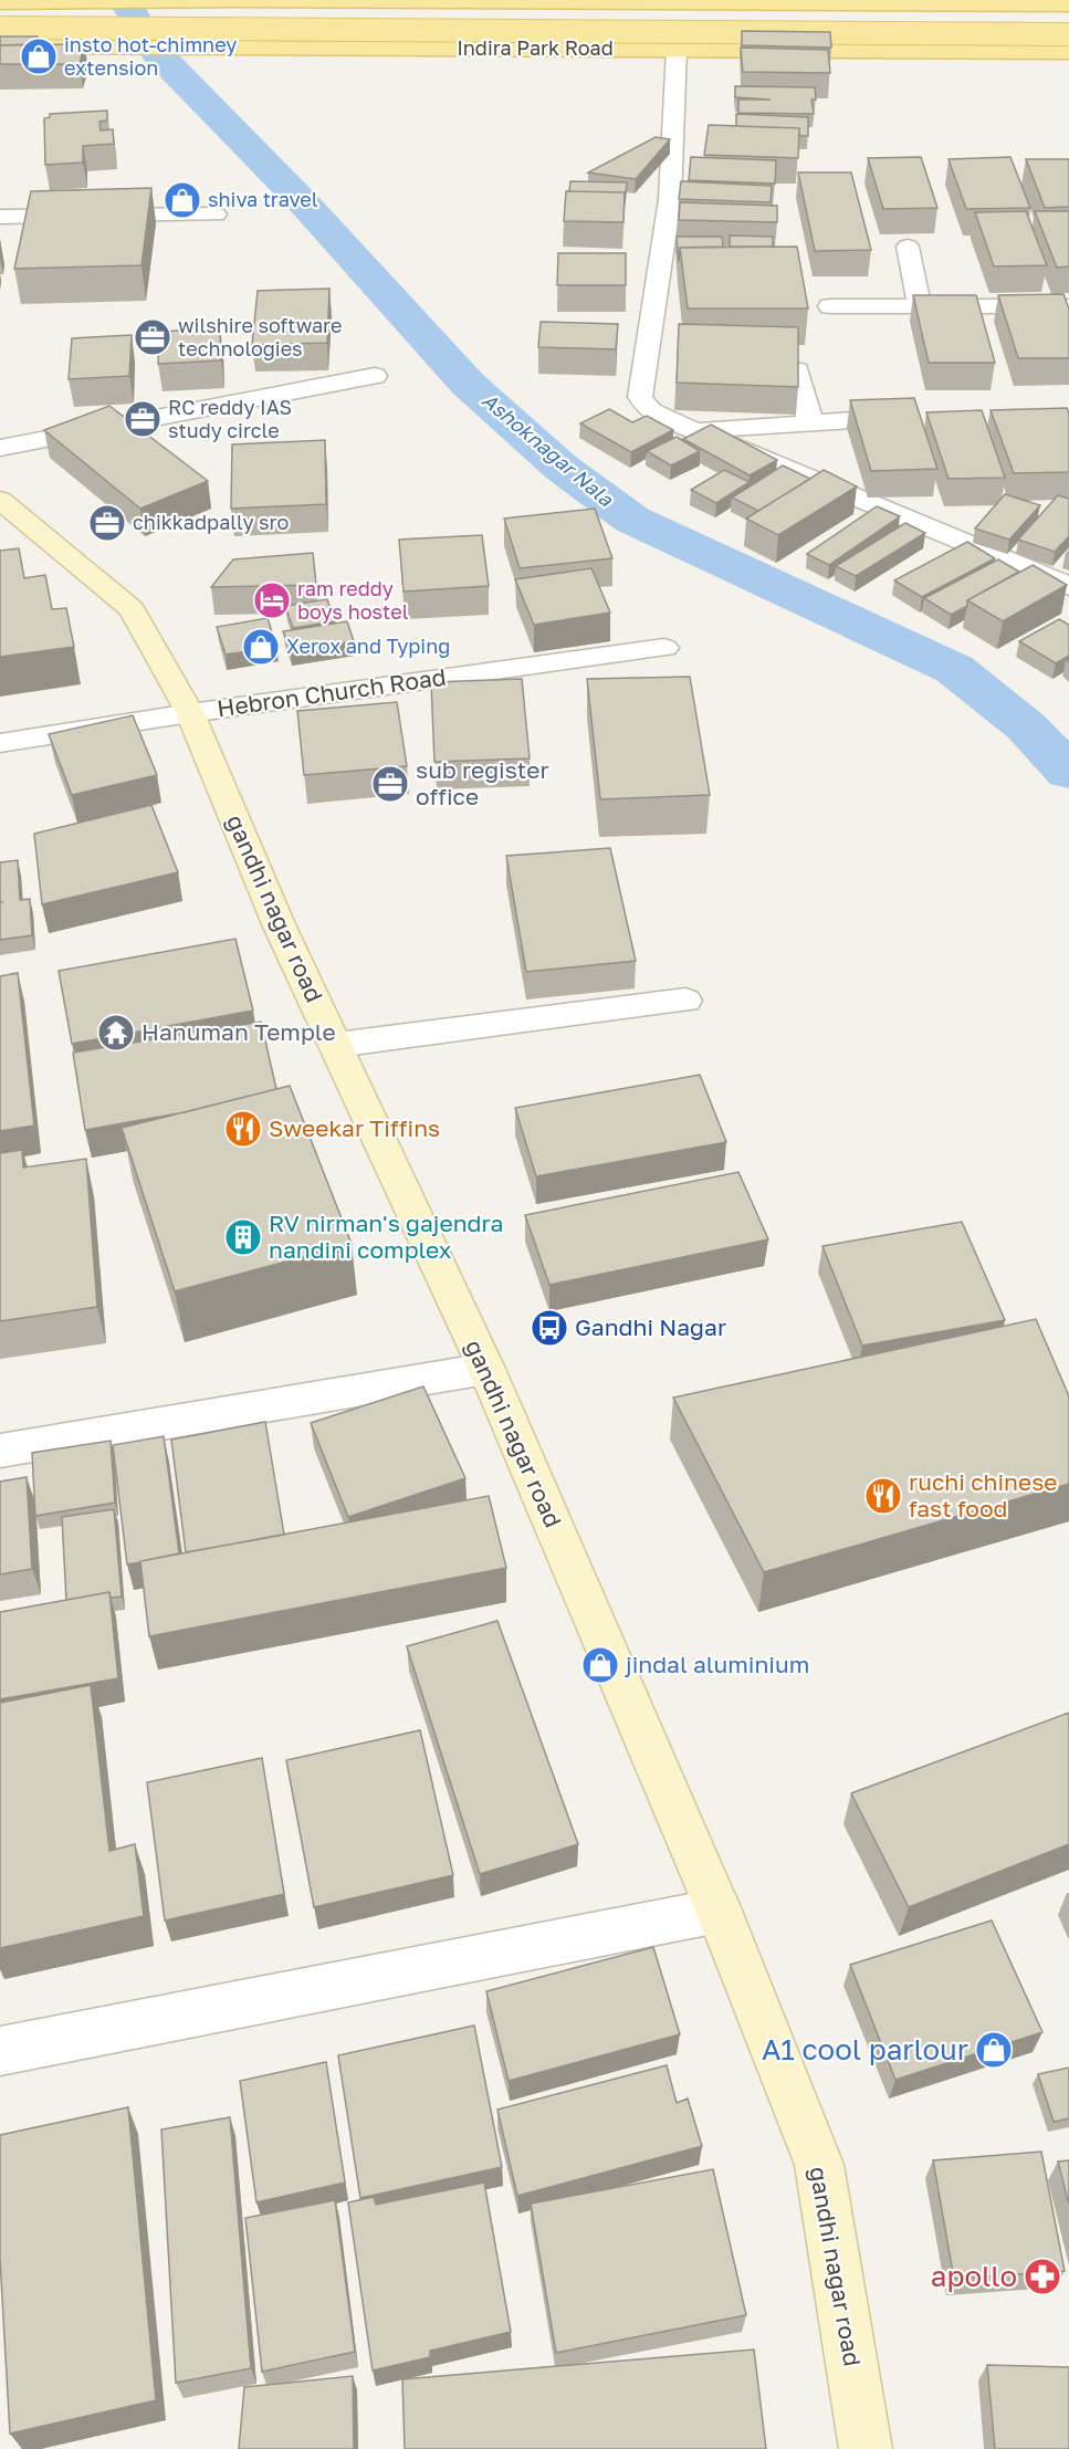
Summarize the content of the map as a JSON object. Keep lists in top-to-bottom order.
{
  "streets": {
    "main road": ["Indira Park Road", "gandhi nagar road"],
    "street": ["Hebron Church Road"]
  },
  "crossings": [
    ["Hebron Church Road", "gandhi nagar road"]
  ],
  "water": ["Ashoknagar Nala"],
  "places": {
    "shop": [
      "insto hot-chimney extension",
      "shiva travel",
      "Xerox and Typing",
      "jindal aluminium",
      "A1 cool parlour"
    ],
    "office": [
      "wilshire software technologies",
      "RC reddy IAS study circle",
      "chikkadpally sro",
      "sub register office"
    ],
    "hotel": ["ram reddy boys hostel"],
    "temple": ["Hanuman Temple"],
    "restaurant": ["Sweekar Tiffins", "ruchi chinese fast food"],
    "building": ["RV nirman's gajendra nandini complex"],
    "bus stop": ["Gandhi Nagar"],
    "pharmacy": ["apollo"]
  }
}
